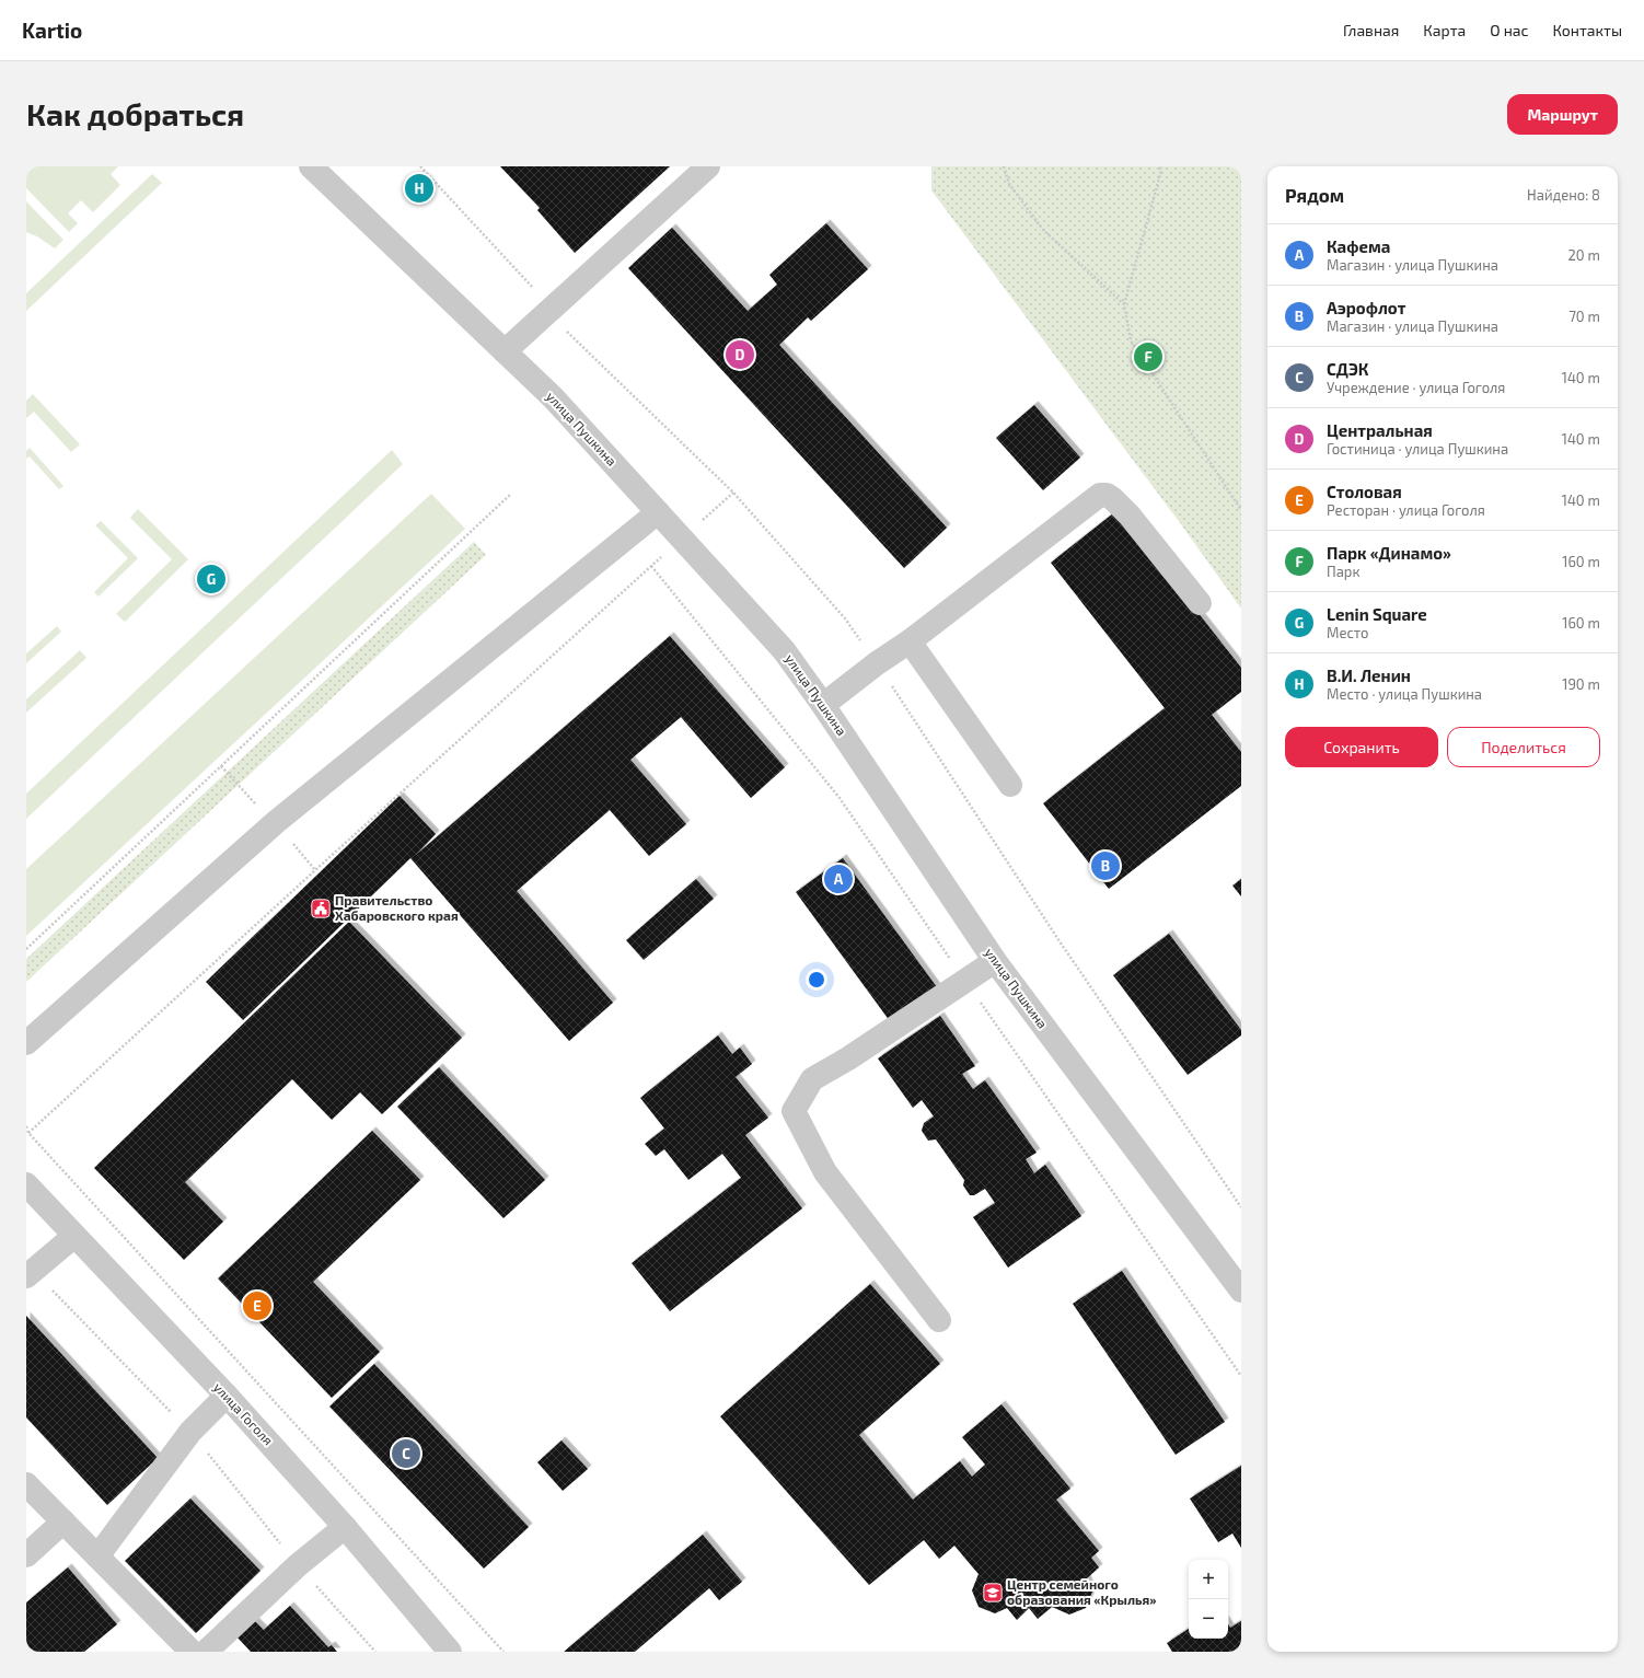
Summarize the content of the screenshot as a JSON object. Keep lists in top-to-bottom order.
{
  "streets": {
    "street": ["улица Пушкина", "улица Гоголя"]
  },
  "places": {
    "public building": ["Правительство Хабаровского края"],
    "school or university": ["Центр семейного образования «Крылья»"]
  },
  "page": {
    "header": "Kartio",
    "nav": [
      "Главная",
      "Карта",
      "О нас",
      "Контакты"
    ],
    "buttons": [
      "Маршрут",
      ["Сохранить", "Поделиться"]
    ],
    "title": "Как добраться",
    "heading": ["Рядом", "Найдено: 8"],
    "pins": [
      "H",
      "D",
      "F",
      "G",
      "B",
      "A",
      "E",
      "C"
    ],
    "list": [
      {
        "mark": "A",
        "name": "Кафема",
        "note": "Магазин · улица Пушкина",
        "value": "20 m"
      },
      {
        "mark": "B",
        "name": "Аэрофлот",
        "note": "Магазин · улица Пушкина",
        "value": "70 m"
      },
      {
        "mark": "C",
        "name": "СДЭК",
        "note": "Учреждение · улица Гоголя",
        "value": "140 m"
      },
      {
        "mark": "D",
        "name": "Центральная",
        "note": "Гостиница · улица Пушкина",
        "value": "140 m"
      },
      {
        "mark": "E",
        "name": "Столовая",
        "note": "Ресторан · улица Гоголя",
        "value": "140 m"
      },
      {
        "mark": "F",
        "name": "Парк «Динамо»",
        "note": "Парк",
        "value": "160 m"
      },
      {
        "mark": "G",
        "name": "Lenin Square",
        "note": "Место",
        "value": "160 m"
      },
      {
        "mark": "H",
        "name": "В.И. Ленин",
        "note": "Место · улица Пушкина",
        "value": "190 m"
      }
    ],
    "map_buttons": ["+", "−"]
  }
}
